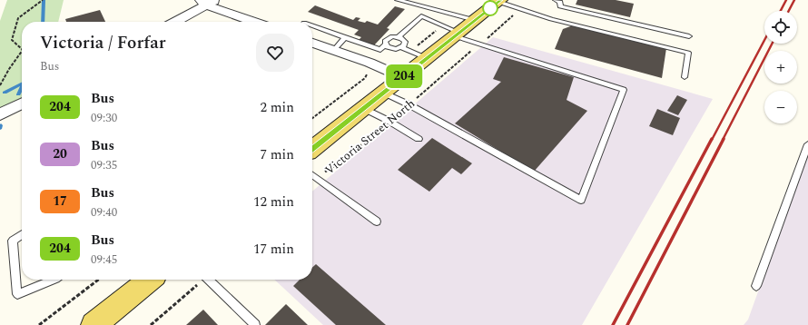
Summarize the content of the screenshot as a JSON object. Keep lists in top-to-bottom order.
{
  "streets": {
    "path": ["Victoria Street North"]
  },
  "lines": ["bus line 204"],
  "page": {
    "on_map": "204",
    "map_buttons": ["+", "−"],
    "heading": ["Victoria / Forfar", "Bus"],
    "list": [
      {
        "mark": "204",
        "name": "Bus",
        "note": "09:30",
        "value": "2 min"
      },
      {
        "mark": "20",
        "name": "Bus",
        "note": "09:35",
        "value": "7 min"
      },
      {
        "mark": "17",
        "name": "Bus",
        "note": "09:40",
        "value": "12 min"
      },
      {
        "mark": "204",
        "name": "Bus",
        "note": "09:45",
        "value": "17 min"
      }
    ]
  }
}
